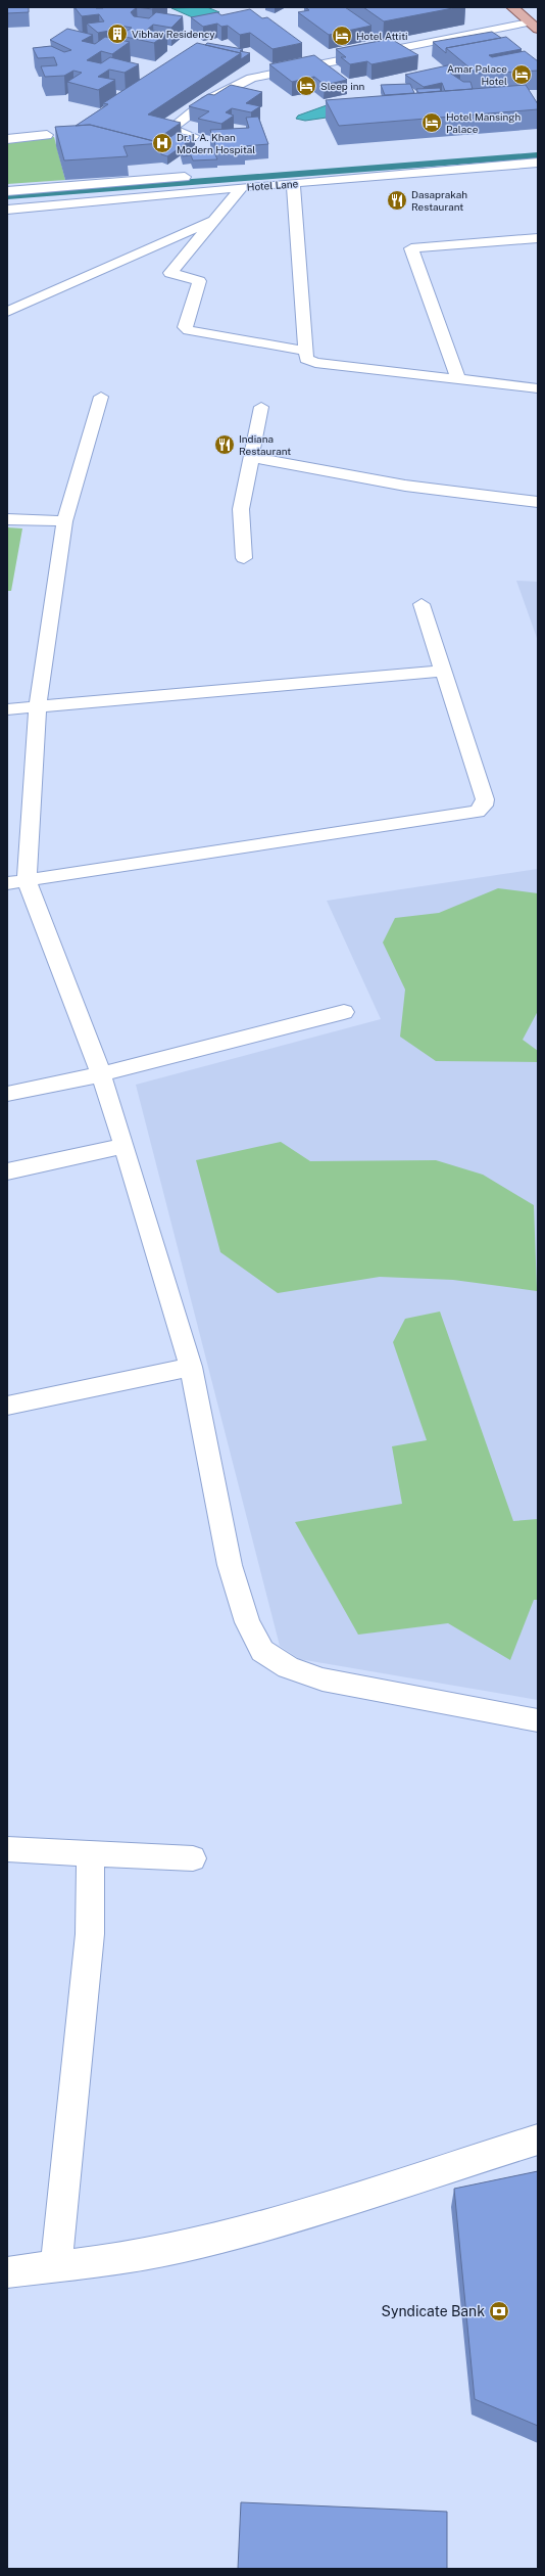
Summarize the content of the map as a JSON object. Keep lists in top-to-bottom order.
{
  "streets": {
    "street": ["Hotel Lane"]
  },
  "places": {
    "building": ["Vibhav Residency"],
    "hotel": [
      "Hotel Attiti",
      "Amar Palace Hotel",
      "Sleep inn",
      "Hotel Mansingh Palace"
    ],
    "hospital": ["Dr. I. A. Khan Modern Hospital"],
    "restaurant": ["Dasaprakah Restaurant", "Indiana Restaurant"],
    "bank": ["Syndicate Bank"]
  }
}
